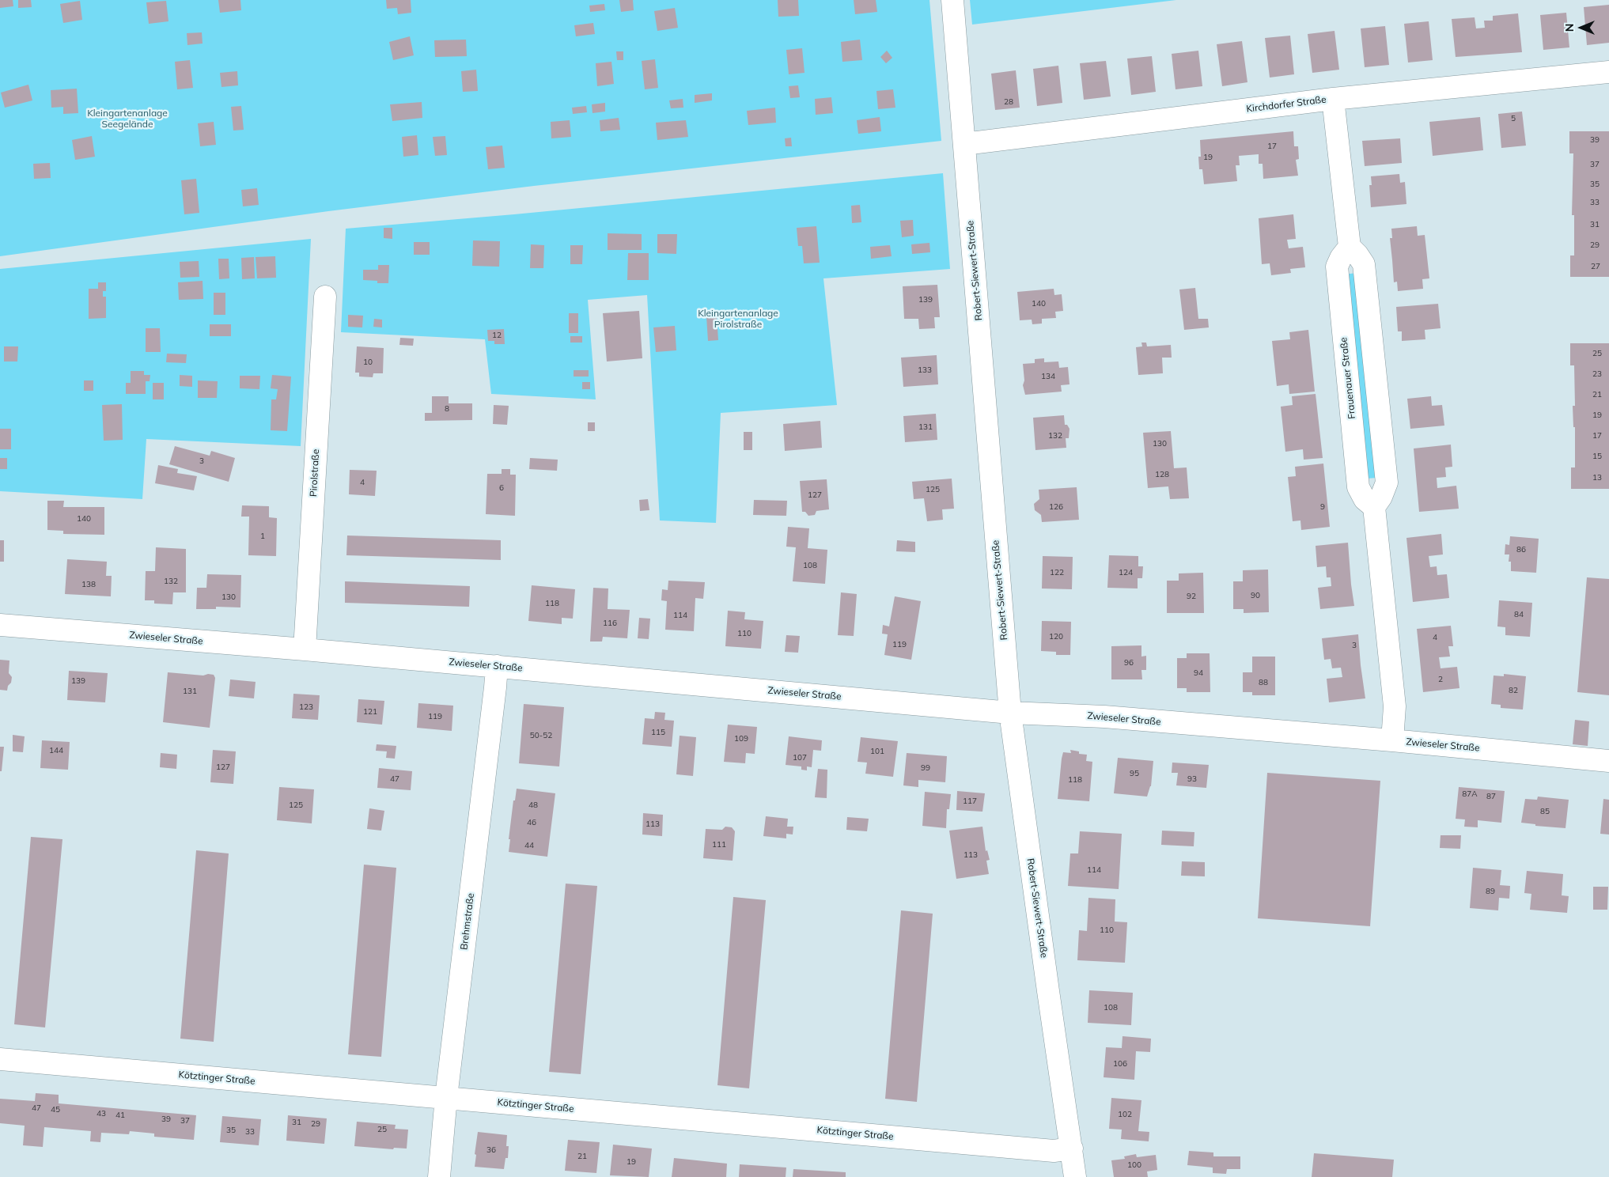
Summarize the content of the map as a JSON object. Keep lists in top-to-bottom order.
{
  "streets": {
    "street": [
      "Kirchdorfer Straße",
      "Robert-Siewert-Straße",
      "Frauenauer Straße",
      "Pirolstraße",
      "Zwieseler Straße",
      "Brehmstraße",
      "Kötztinger Straße"
    ]
  },
  "crossings": [
    ["Kirchdorfer Straße", "Robert-Siewert-Straße"],
    ["Robert-Siewert-Straße", "Zwieseler Straße"],
    ["Robert-Siewert-Straße", "Kötztinger Straße"],
    ["Pirolstraße", "Zwieseler Straße"],
    ["Zwieseler Straße", "Brehmstraße"],
    ["Brehmstraße", "Kötztinger Straße"]
  ],
  "parks": ["Kleingartenanlage Seegelände", "Kleingartenanlage Pirolstraße"],
  "house_numbers": [
    "28",
    "5",
    "39",
    "17",
    "19",
    "37",
    "35",
    "33",
    "31",
    "29",
    "27",
    "139",
    "140",
    "12",
    "25",
    "10",
    "133",
    "23",
    "134",
    "21",
    "8",
    "19",
    "131",
    "132",
    "17",
    "130",
    "15",
    "3",
    "128",
    "13",
    "4",
    "6",
    "125",
    "127",
    "126",
    "9",
    "140",
    "1",
    "86",
    "108",
    "122",
    "124",
    "132",
    "138",
    "90",
    "92",
    "130",
    "118",
    "84",
    "114",
    "116",
    "110",
    "120",
    "4",
    "119",
    "3",
    "96",
    "94",
    "2",
    "139",
    "88",
    "82",
    "131",
    "123",
    "121",
    "119",
    "115",
    "50-52",
    "109",
    "144",
    "101",
    "107",
    "127",
    "99",
    "95",
    "47",
    "93",
    "118",
    "87A",
    "87",
    "117",
    "125",
    "48",
    "85",
    "46",
    "113",
    "111",
    "44",
    "113",
    "114",
    "89",
    "110",
    "108",
    "106",
    "47",
    "45",
    "43",
    "102",
    "41",
    "39",
    "37",
    "31",
    "29",
    "25",
    "35",
    "33",
    "36",
    "21",
    "19",
    "100"
  ],
  "north": "left"
}
